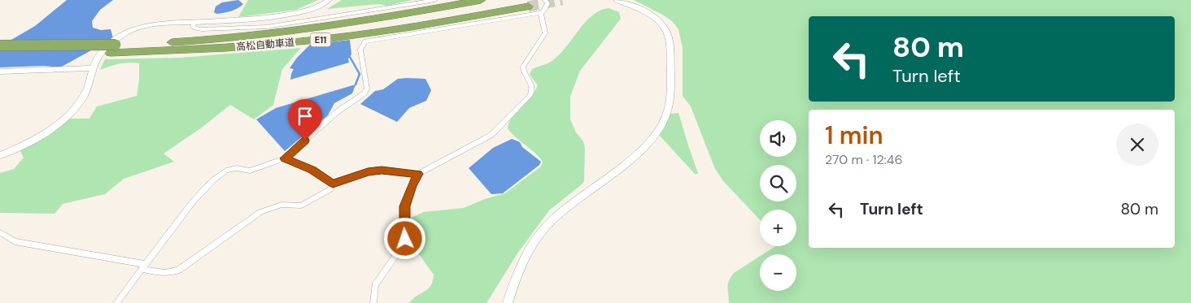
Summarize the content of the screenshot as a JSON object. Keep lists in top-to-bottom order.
{
  "streets": {
    "highway": ["E11", "高松自動車道"]
  },
  "page": {
    "turn": ["80 m", "Turn left"],
    "heading": ["1 min", "270 m · 12:46"],
    "map_buttons": ["+", "−"],
    "list": [
      {
        "name": "Turn left",
        "value": "80 m"
      }
    ]
  }
}
